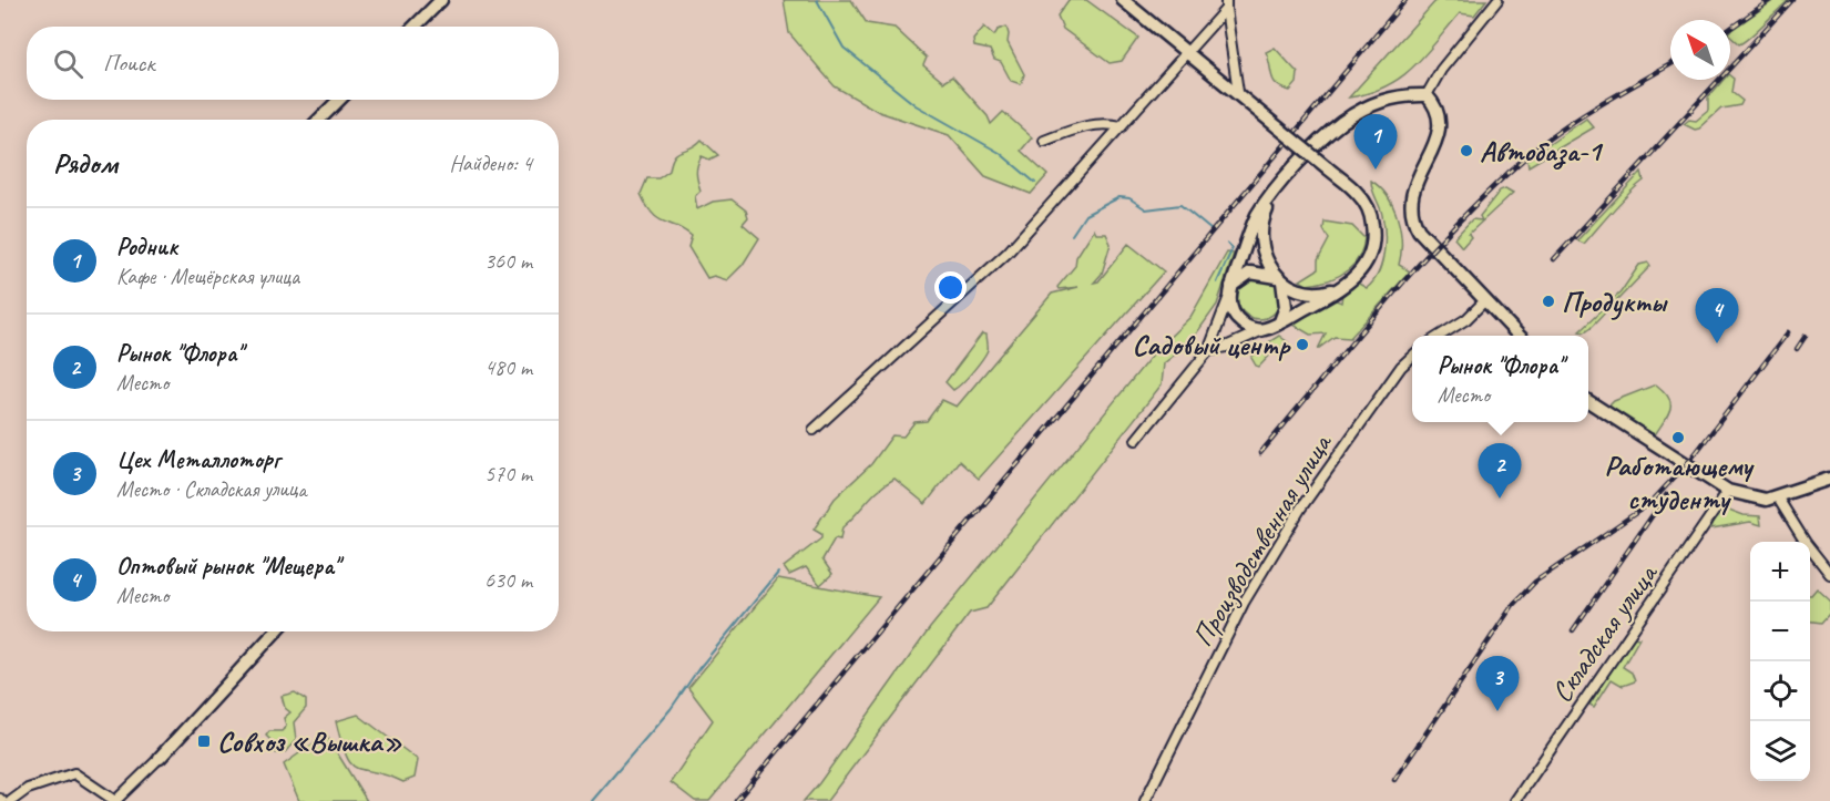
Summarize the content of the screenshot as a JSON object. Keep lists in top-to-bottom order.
{
  "streets": {
    "street": ["Производственная улица", "Складская улица"]
  },
  "places": {
    "other": [
      "Автобаза-1",
      "Продукты",
      "Садовый центр",
      "Работающему студенту"
    ],
    "transit": ["Совхоз «Вышка»"]
  },
  "north": "top left",
  "page": {
    "search": "Поиск",
    "pins": [
      "1",
      "4",
      "2",
      "3"
    ],
    "heading": ["Рядом", "Найдено: 4"],
    "list": [
      {
        "mark": "1",
        "name": "Родник",
        "note": "Кафе · Мещёрская улица",
        "value": "360 m"
      },
      {
        "mark": "2",
        "name": "Рынок \"Флора\"",
        "note": "Место",
        "value": "480 m"
      },
      {
        "mark": "3",
        "name": "Цех Металлоторг",
        "note": "Место · Складская улица",
        "value": "570 m"
      },
      {
        "mark": "4",
        "name": "Оптовый рынок \"Мещера\"",
        "note": "Место",
        "value": "630 m"
      }
    ],
    "popup": ["Рынок \"Флора\"", "Место"],
    "map_buttons": ["+", "−"]
  }
}
